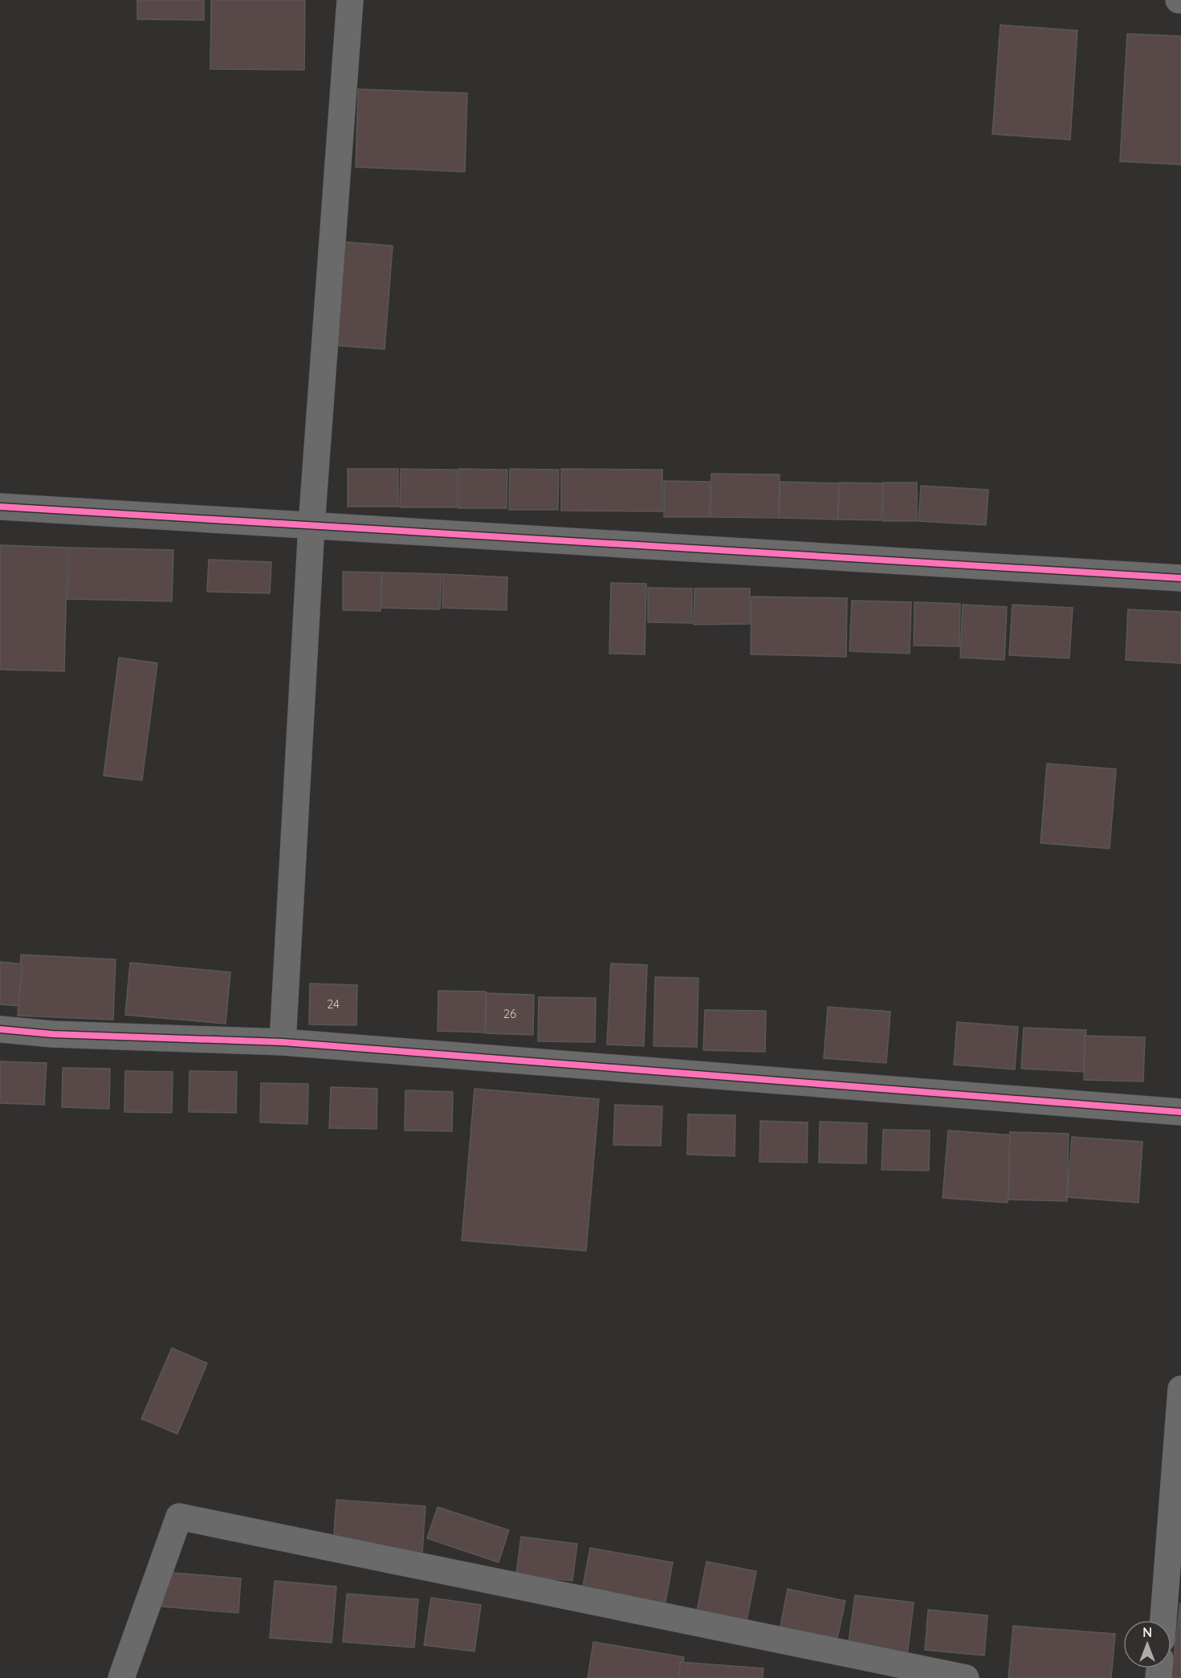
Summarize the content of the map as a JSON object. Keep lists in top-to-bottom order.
{
  "house_numbers": ["24", "26"],
  "north": "top"
}
